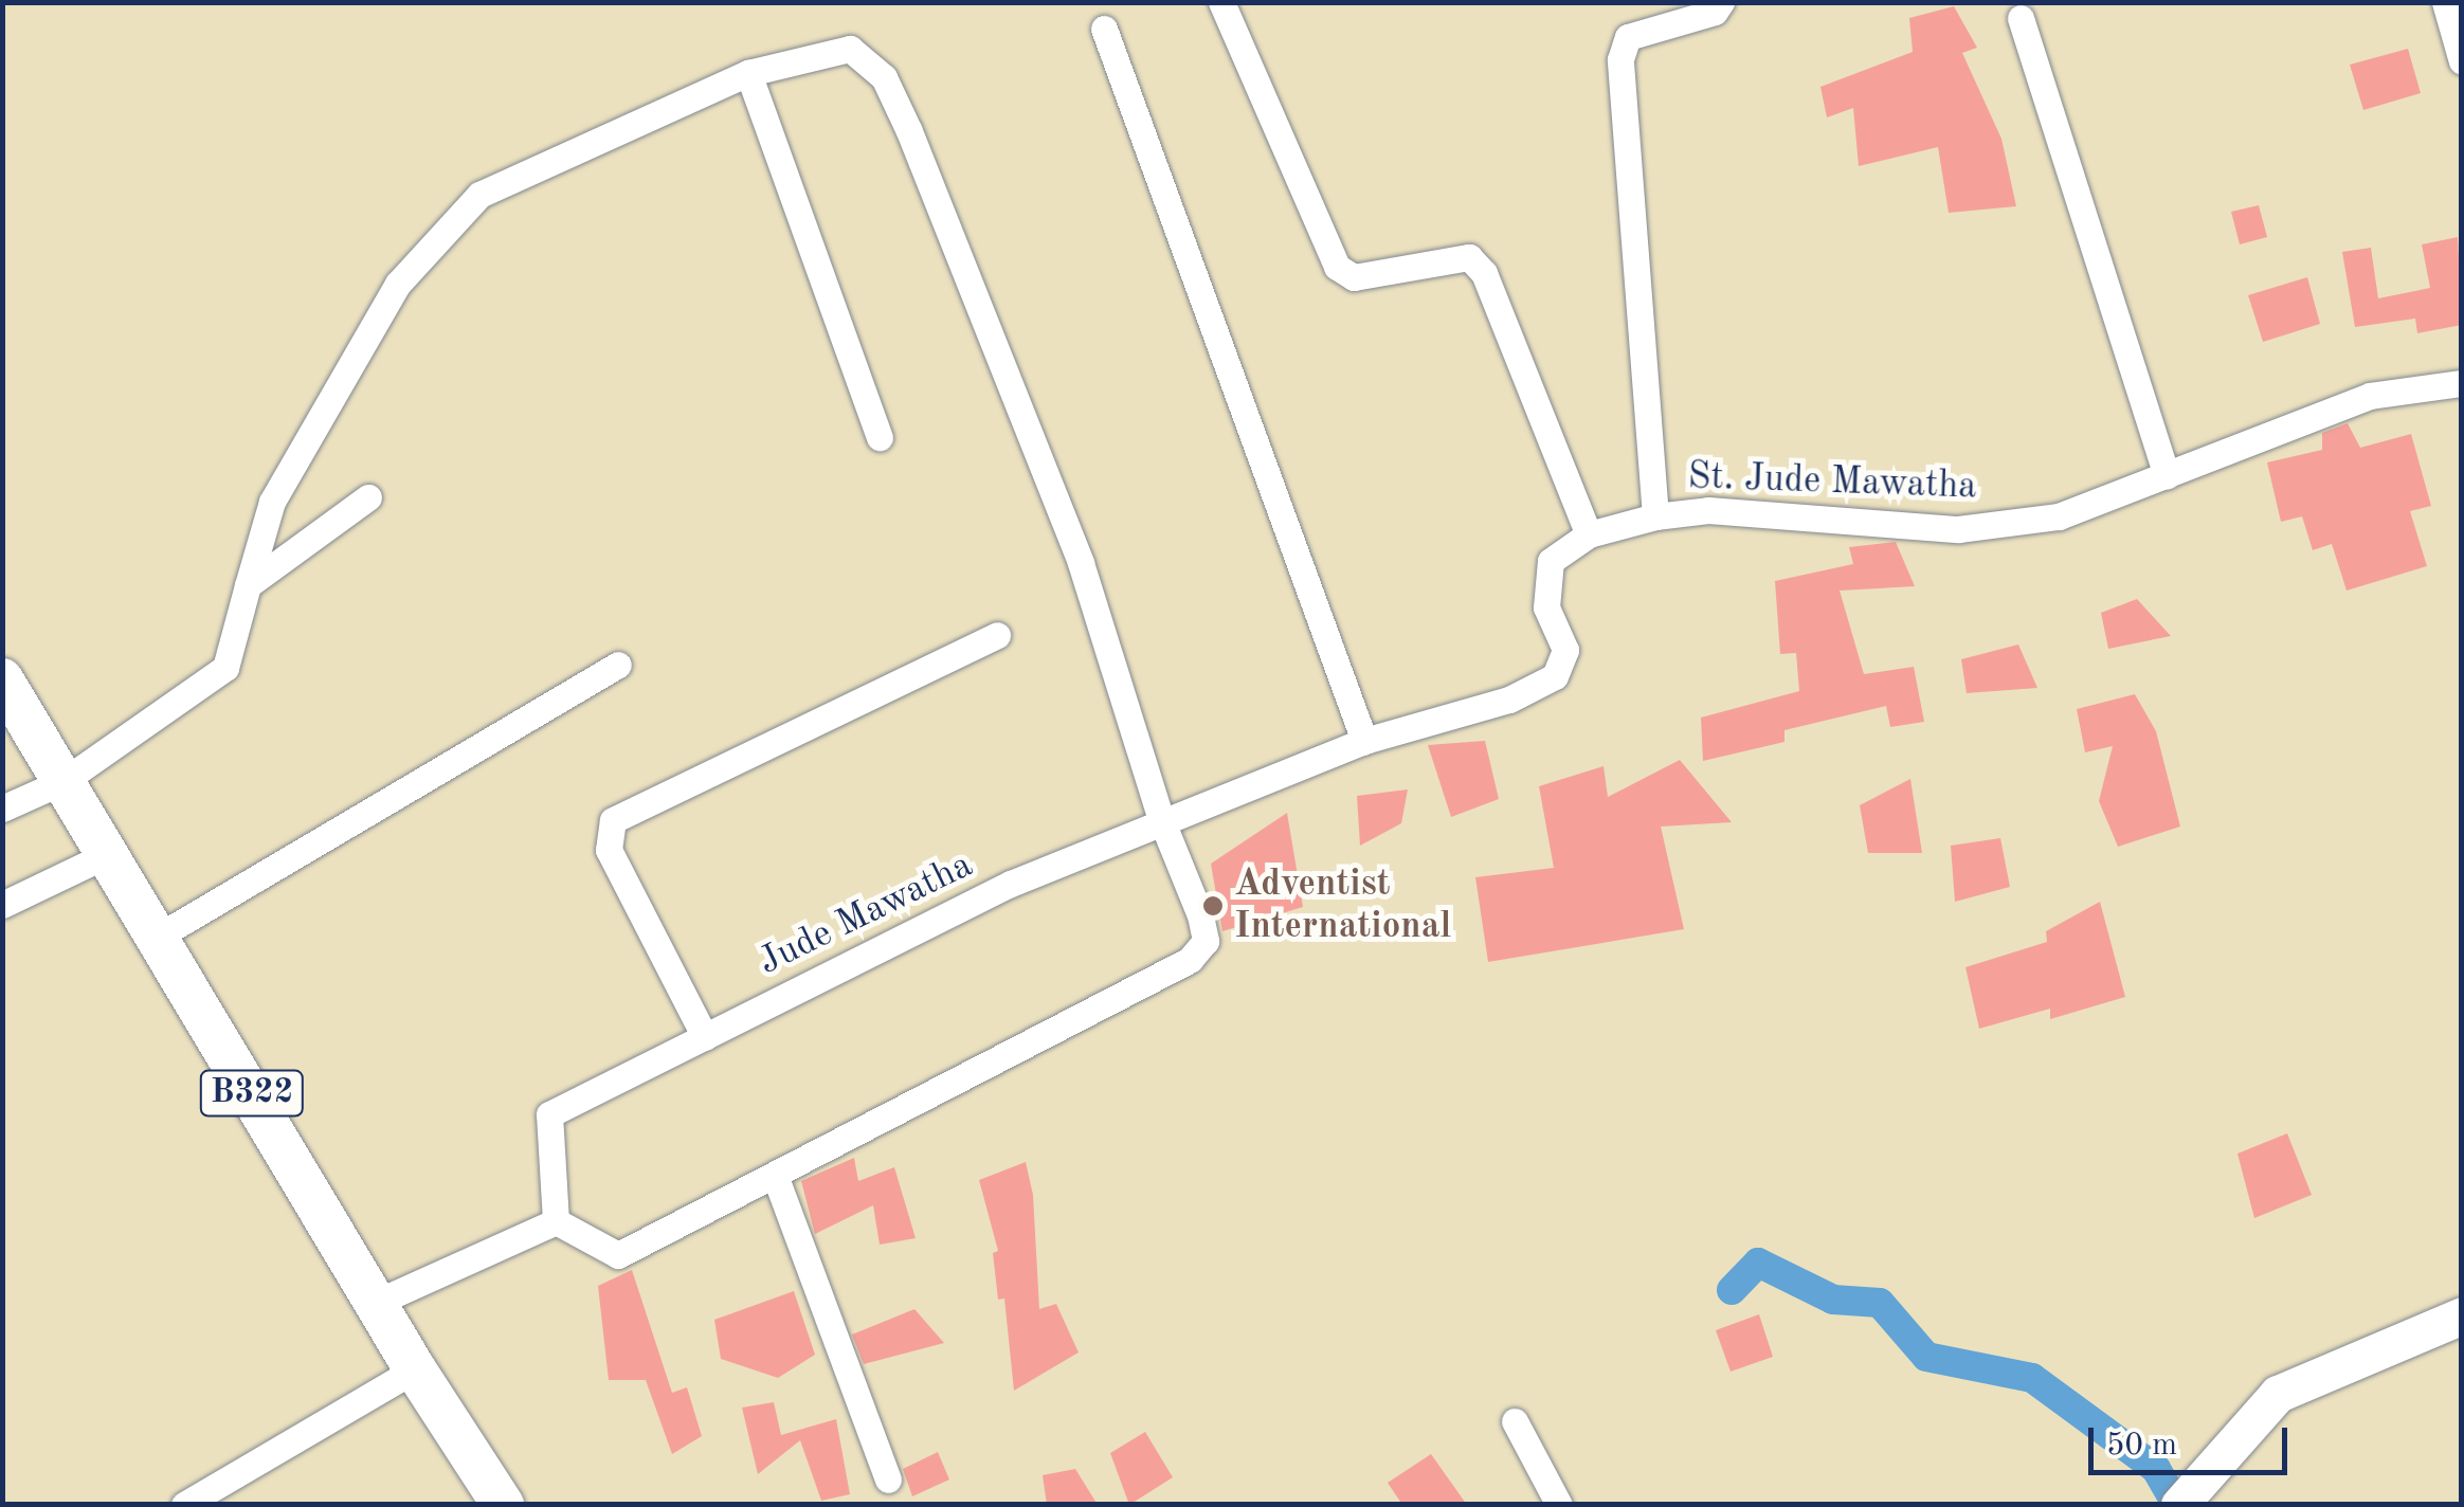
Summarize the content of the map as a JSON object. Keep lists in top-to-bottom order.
{
  "streets": {
    "main road": ["B322"],
    "street": ["St. Jude Mawatha", "Jude Mawatha"]
  },
  "crossings": [
    ["St. Jude Mawatha", "Jude Mawatha"]
  ],
  "places": ["Adventist International"],
  "scale_bar": "50 m"
}
